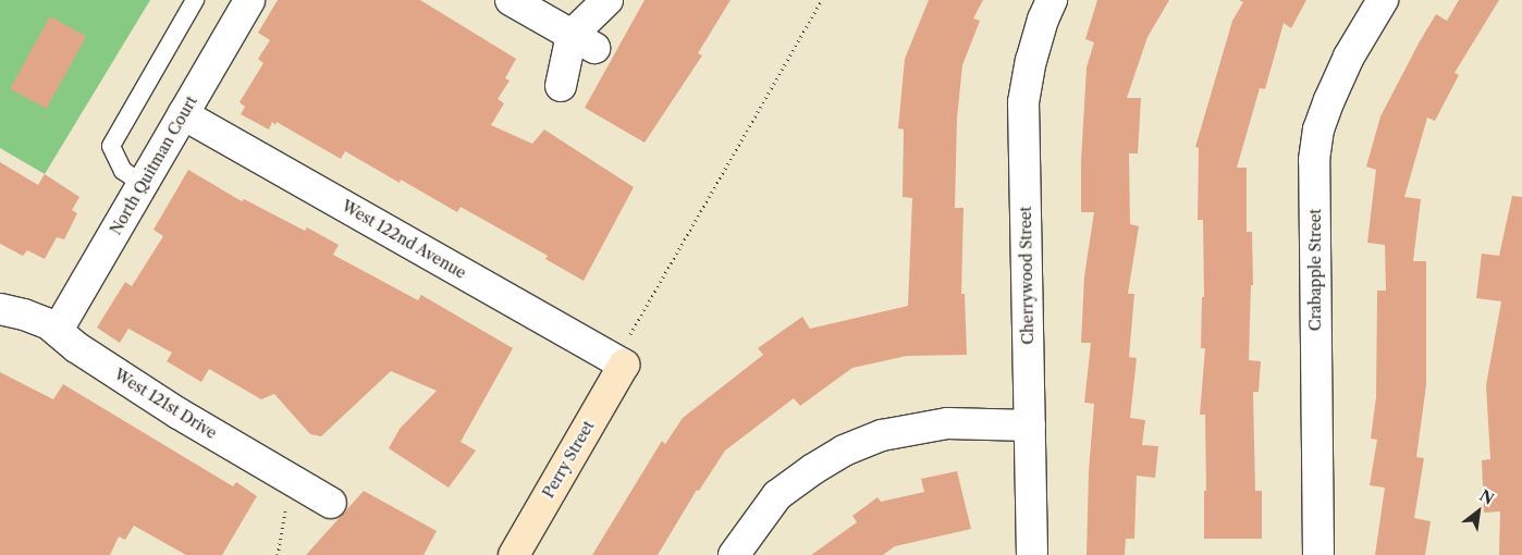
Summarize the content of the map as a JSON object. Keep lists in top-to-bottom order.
{
  "streets": {
    "street": [
      "North Quitman Court",
      "West 122nd Avenue",
      "Crabapple Street",
      "Cherrywood Street",
      "West 121st Drive",
      "Perry Street"
    ]
  },
  "crossings": [
    ["North Quitman Court", "West 122nd Avenue"],
    ["North Quitman Court", "West 121st Drive"],
    ["West 122nd Avenue", "Perry Street"]
  ],
  "north": "top right"
}
